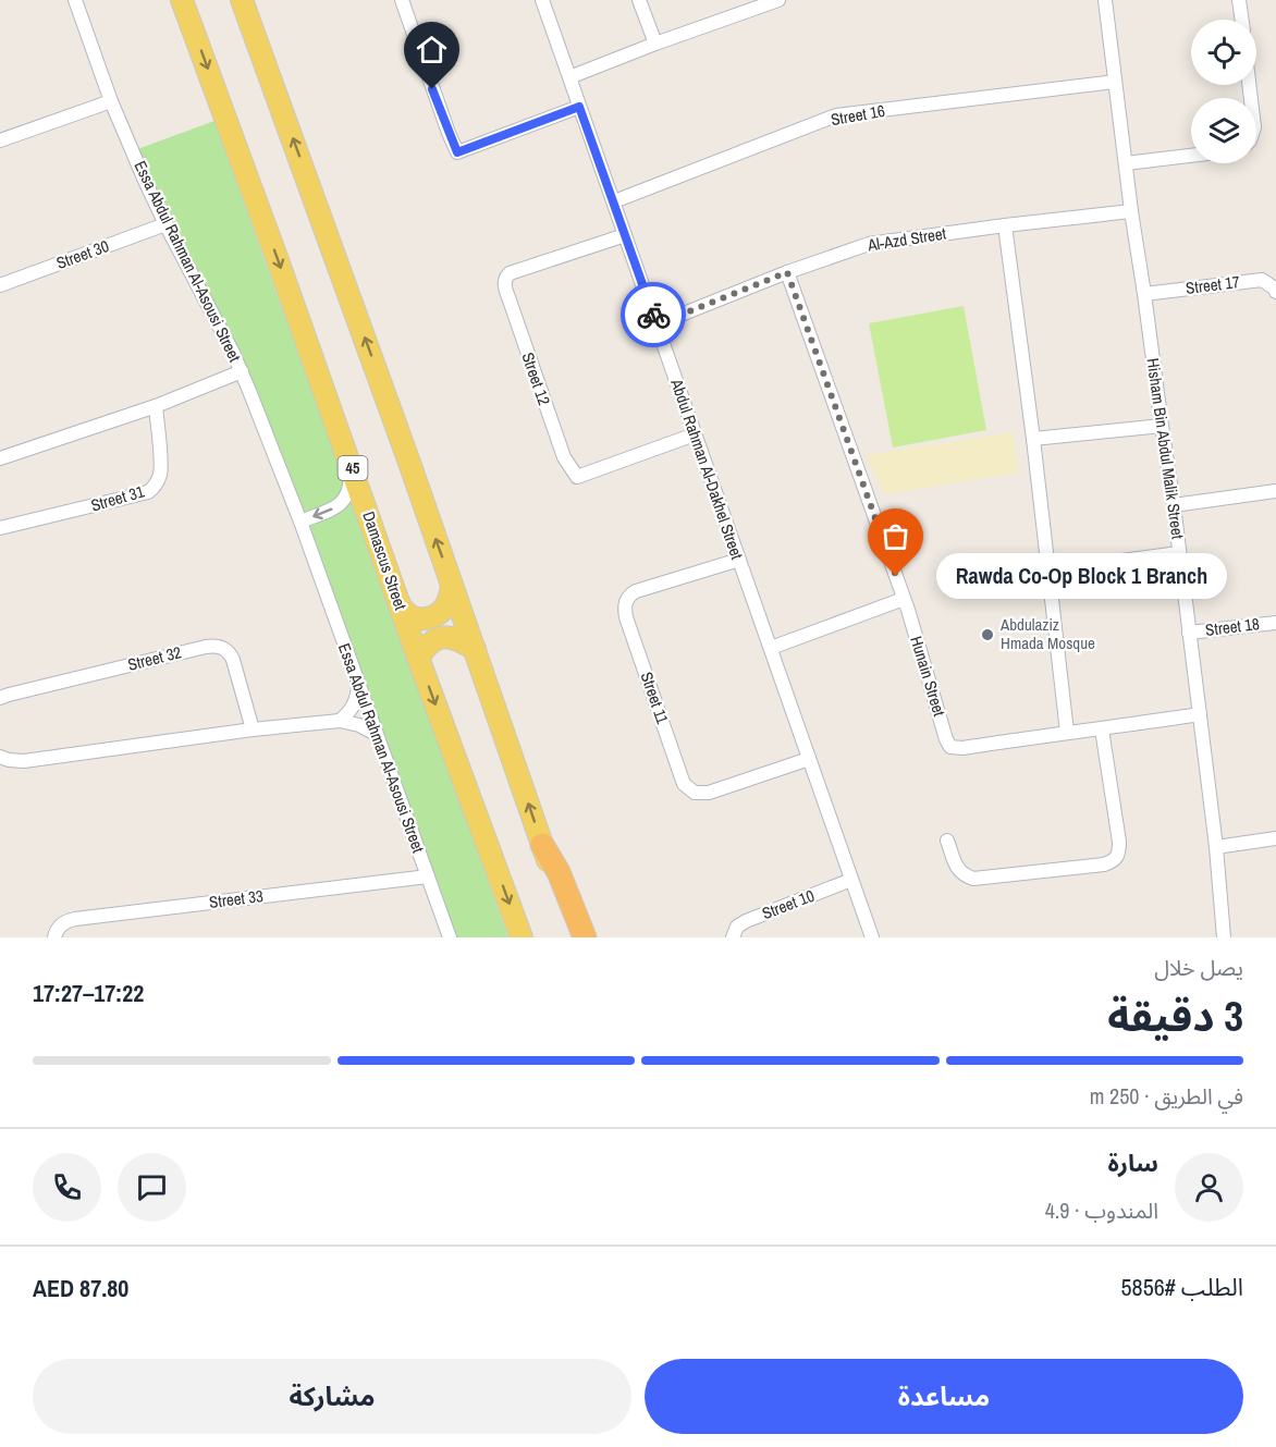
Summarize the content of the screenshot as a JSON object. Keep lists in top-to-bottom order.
{
  "streets": {
    "main road": ["45", "Damascus Street"],
    "street": [
      "Street 16",
      "Al-Azd Street",
      "Street 30",
      "Essa Abdul Rahman Al-Asousi Street",
      "Street 17",
      "Street 12",
      "Hisham Bin Abdul Malik Street",
      "Abdul Rahman Al-Dakhel Street",
      "Street 31",
      "Street 18",
      "Street 32",
      "Hunain Street",
      "Street 11",
      "Street 33",
      "Street 10"
    ]
  },
  "crossings": [
    ["Street 16", "Hisham Bin Abdul Malik Street"],
    ["Street 16", "Abdul Rahman Al-Dakhel Street"],
    ["Al-Azd Street", "Hisham Bin Abdul Malik Street"],
    ["Al-Azd Street", "Abdul Rahman Al-Dakhel Street"],
    ["Al-Azd Street", "Hunain Street"],
    ["Street 30", "Essa Abdul Rahman Al-Asousi Street"],
    ["Essa Abdul Rahman Al-Asousi Street", "Street 33"],
    ["Street 17", "Hisham Bin Abdul Malik Street"],
    ["Street 12", "Abdul Rahman Al-Dakhel Street"],
    ["Hisham Bin Abdul Malik Street", "Street 18"],
    ["Hisham Bin Abdul Malik Street", "Hunain Street"],
    ["Abdul Rahman Al-Dakhel Street", "Street 11"],
    ["Abdul Rahman Al-Dakhel Street", "Street 10"]
  ],
  "places": ["Rawda Co-Op Block 1 Branch", "Abdulaziz Hmada Mosque"],
  "page": {
    "bubble": "Rawda Co-Op Block 1 Branch",
    "heading": ["3 دقيقة", "يصل خلال", "17:22–17:27"],
    "panel": [
      "سارة",
      "المندوب · 4.9",
      "الطلب #5856",
      "AED 87.80"
    ],
    "bar": "في الطريق · 250 m",
    "buttons": ["مساعدة", "مشاركة"]
  }
}
